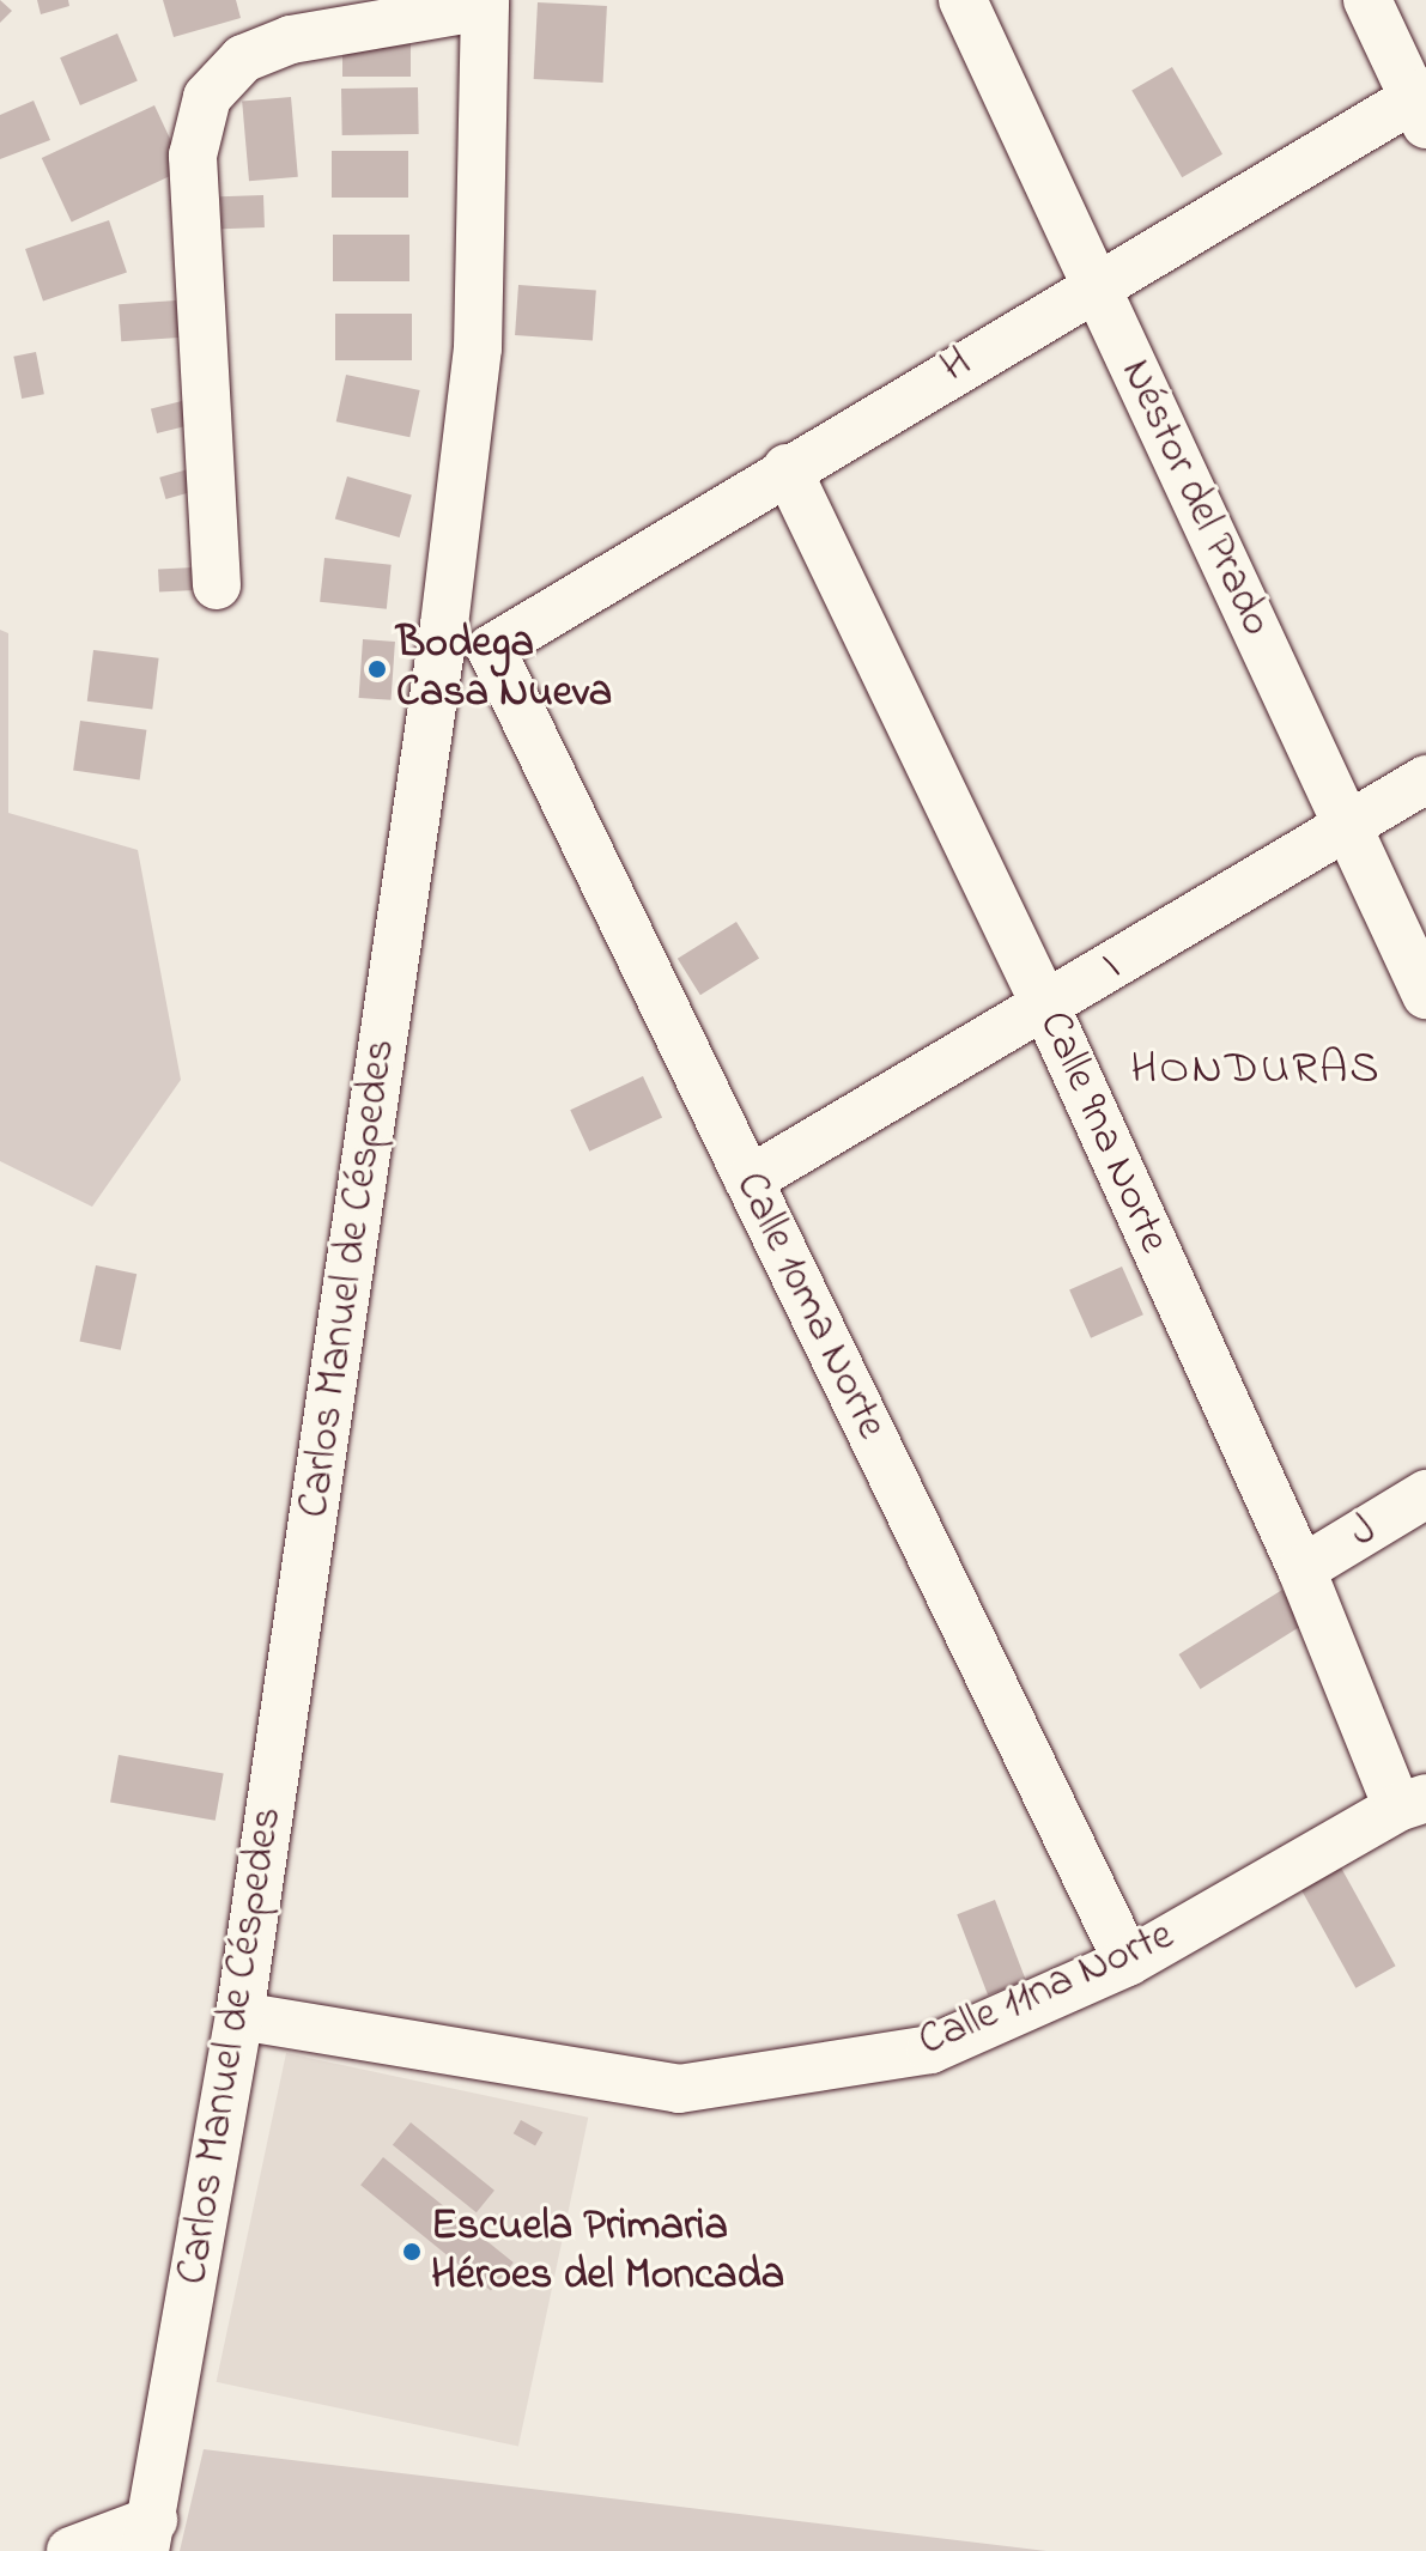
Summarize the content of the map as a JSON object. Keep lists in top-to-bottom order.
{
  "streets": {
    "street": [
      "H",
      "Néstor del Prado",
      "I",
      "Calle 9na Norte",
      "Carlos Manuel de Céspedes",
      "Calle 10ma Norte",
      "J",
      "Calle 11na Norte"
    ]
  },
  "crossings": [
    ["H", "Néstor del Prado"],
    ["H", "Calle 9na Norte"],
    ["H", "Calle 10ma Norte"],
    ["Néstor del Prado", "I"],
    ["I", "Calle 9na Norte"],
    ["I", "Calle 10ma Norte"],
    ["Calle 9na Norte", "J"],
    ["Calle 9na Norte", "Calle 11na Norte"],
    ["Carlos Manuel de Céspedes", "Calle 11na Norte"],
    ["Calle 10ma Norte", "Calle 11na Norte"]
  ],
  "districts": ["HONDURAS"],
  "places": ["Bodega Casa Nueva", "Escuela Primaria Héroes del Moncada"]
}
